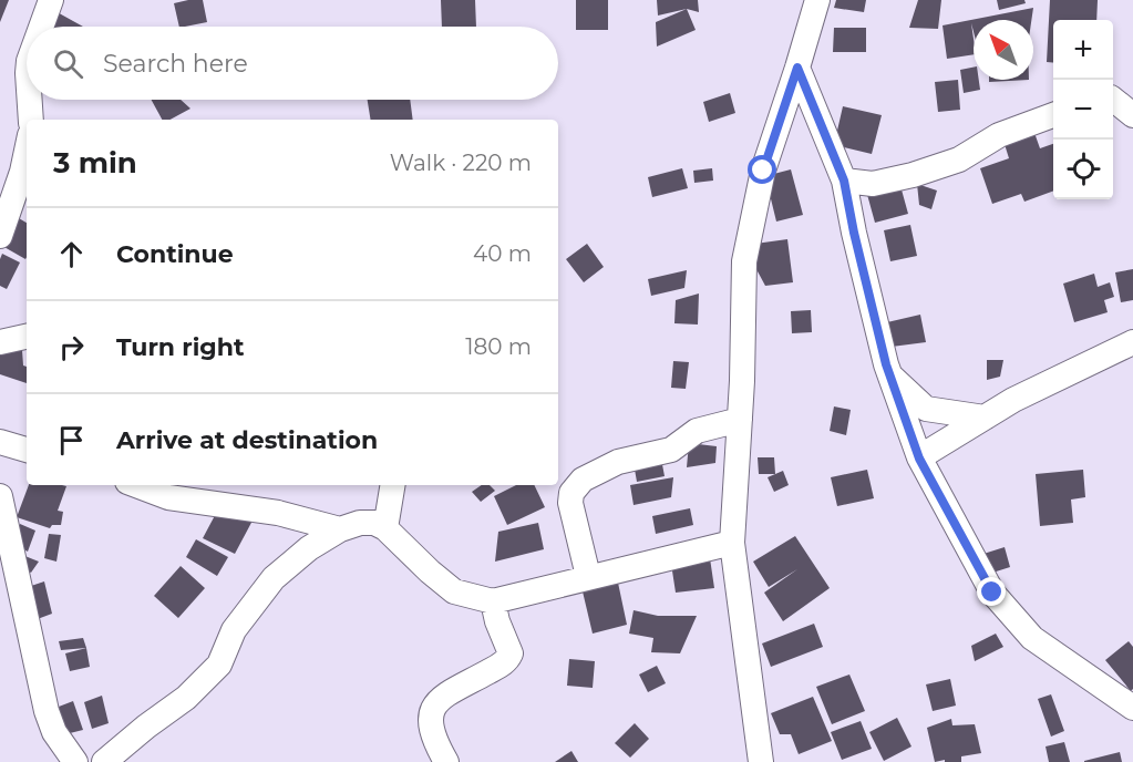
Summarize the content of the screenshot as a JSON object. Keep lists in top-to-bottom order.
{
  "north": "top left",
  "page": {
    "map_buttons": ["+", "−"],
    "search": "Search here",
    "heading": ["3 min", "Walk · 220 m"],
    "list": [
      ["Continue", "40 m"],
      ["Turn right", "180 m"],
      "Arrive at destination"
    ]
  }
}
